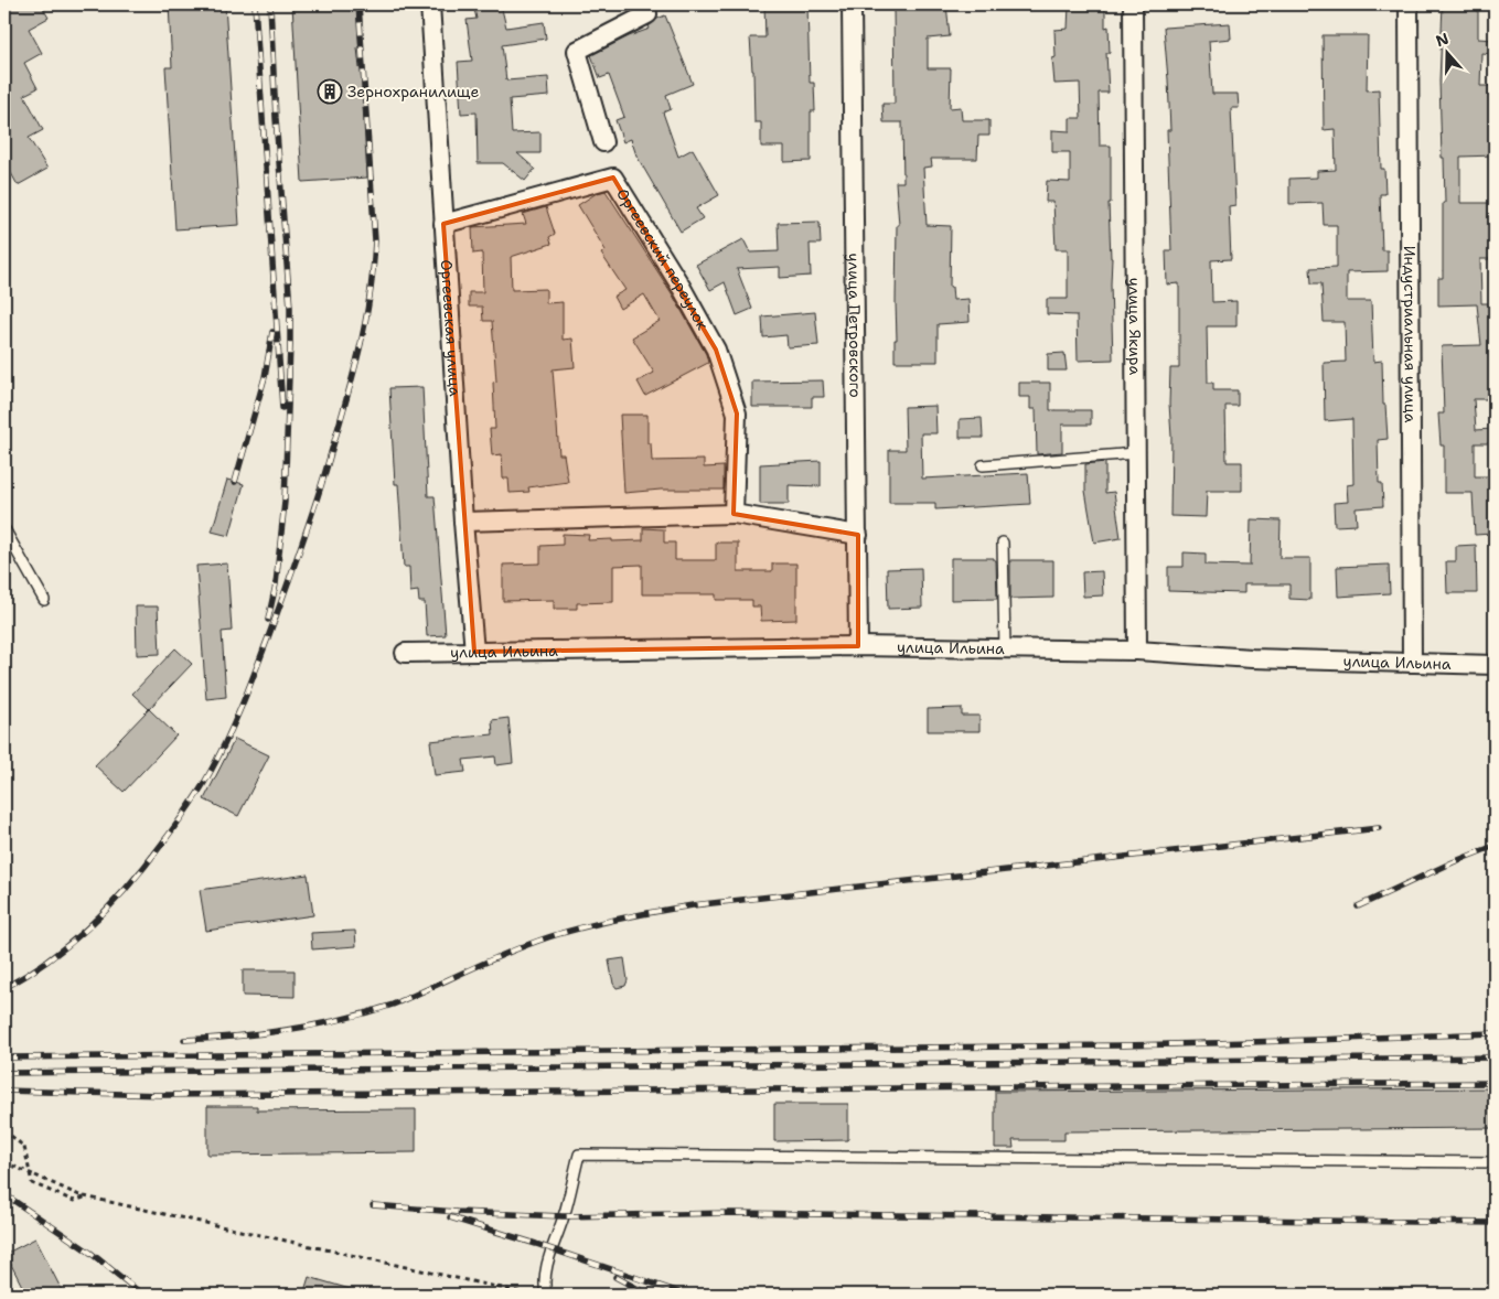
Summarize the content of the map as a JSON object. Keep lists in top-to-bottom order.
{
  "streets": {
    "street": [
      "Оргеевский переулок",
      "улица Петровского",
      "улица Якира",
      "Оргеевская улица",
      "Индустриальная улица",
      "улица Ильина"
    ]
  },
  "crossings": [
    ["Оргеевский переулок", "Оргеевская улица"],
    ["улица Петровского", "улица Ильина"],
    ["улица Якира", "улица Ильина"],
    ["Оргеевская улица", "улица Ильина"],
    ["Индустриальная улица", "улица Ильина"]
  ],
  "places": {
    "building": ["Зернохранилище"]
  },
  "north": "top"
}
